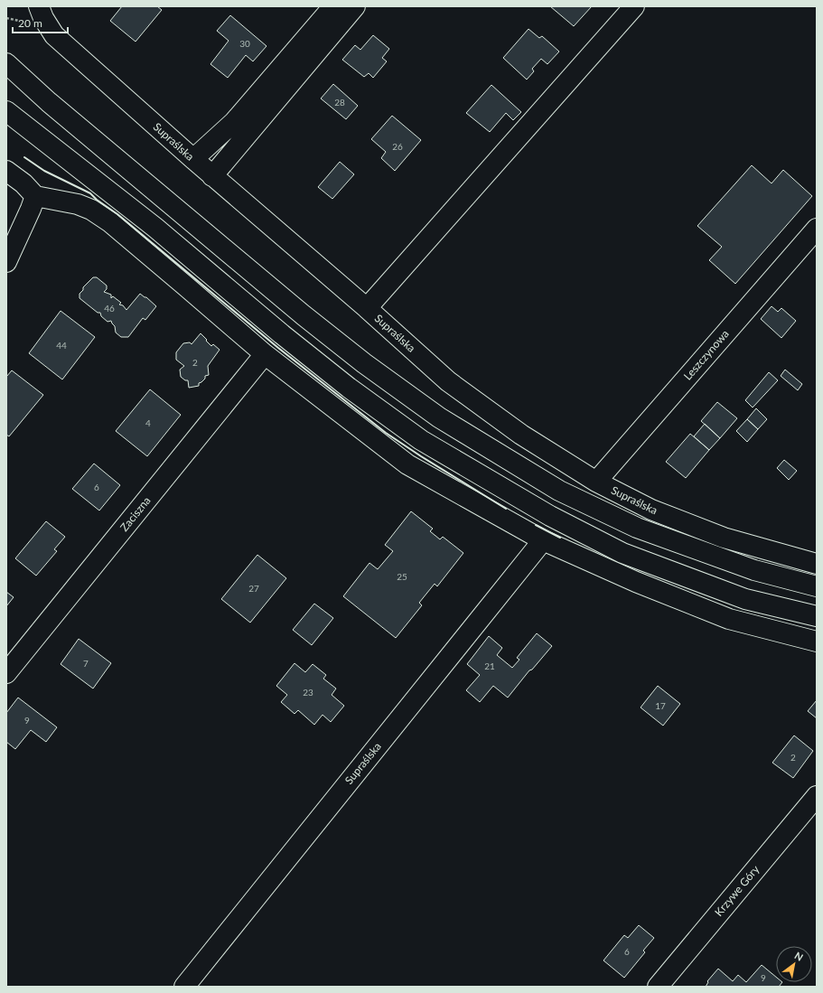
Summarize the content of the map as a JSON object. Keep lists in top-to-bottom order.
{
  "streets": {
    "street": [
      "Supraślska",
      "Leszczynowa",
      "Zaciszna",
      "Krzywe Góry"
    ]
  },
  "crossings": [
    ["Supraślska", "Leszczynowa"]
  ],
  "house_numbers": [
    "30",
    "28",
    "26",
    "46",
    "44",
    "2",
    "4",
    "6",
    "25",
    "27",
    "7",
    "21",
    "23",
    "17",
    "9",
    "2",
    "6",
    "9"
  ],
  "scale_bar": "20 m",
  "north": "top right"
}
